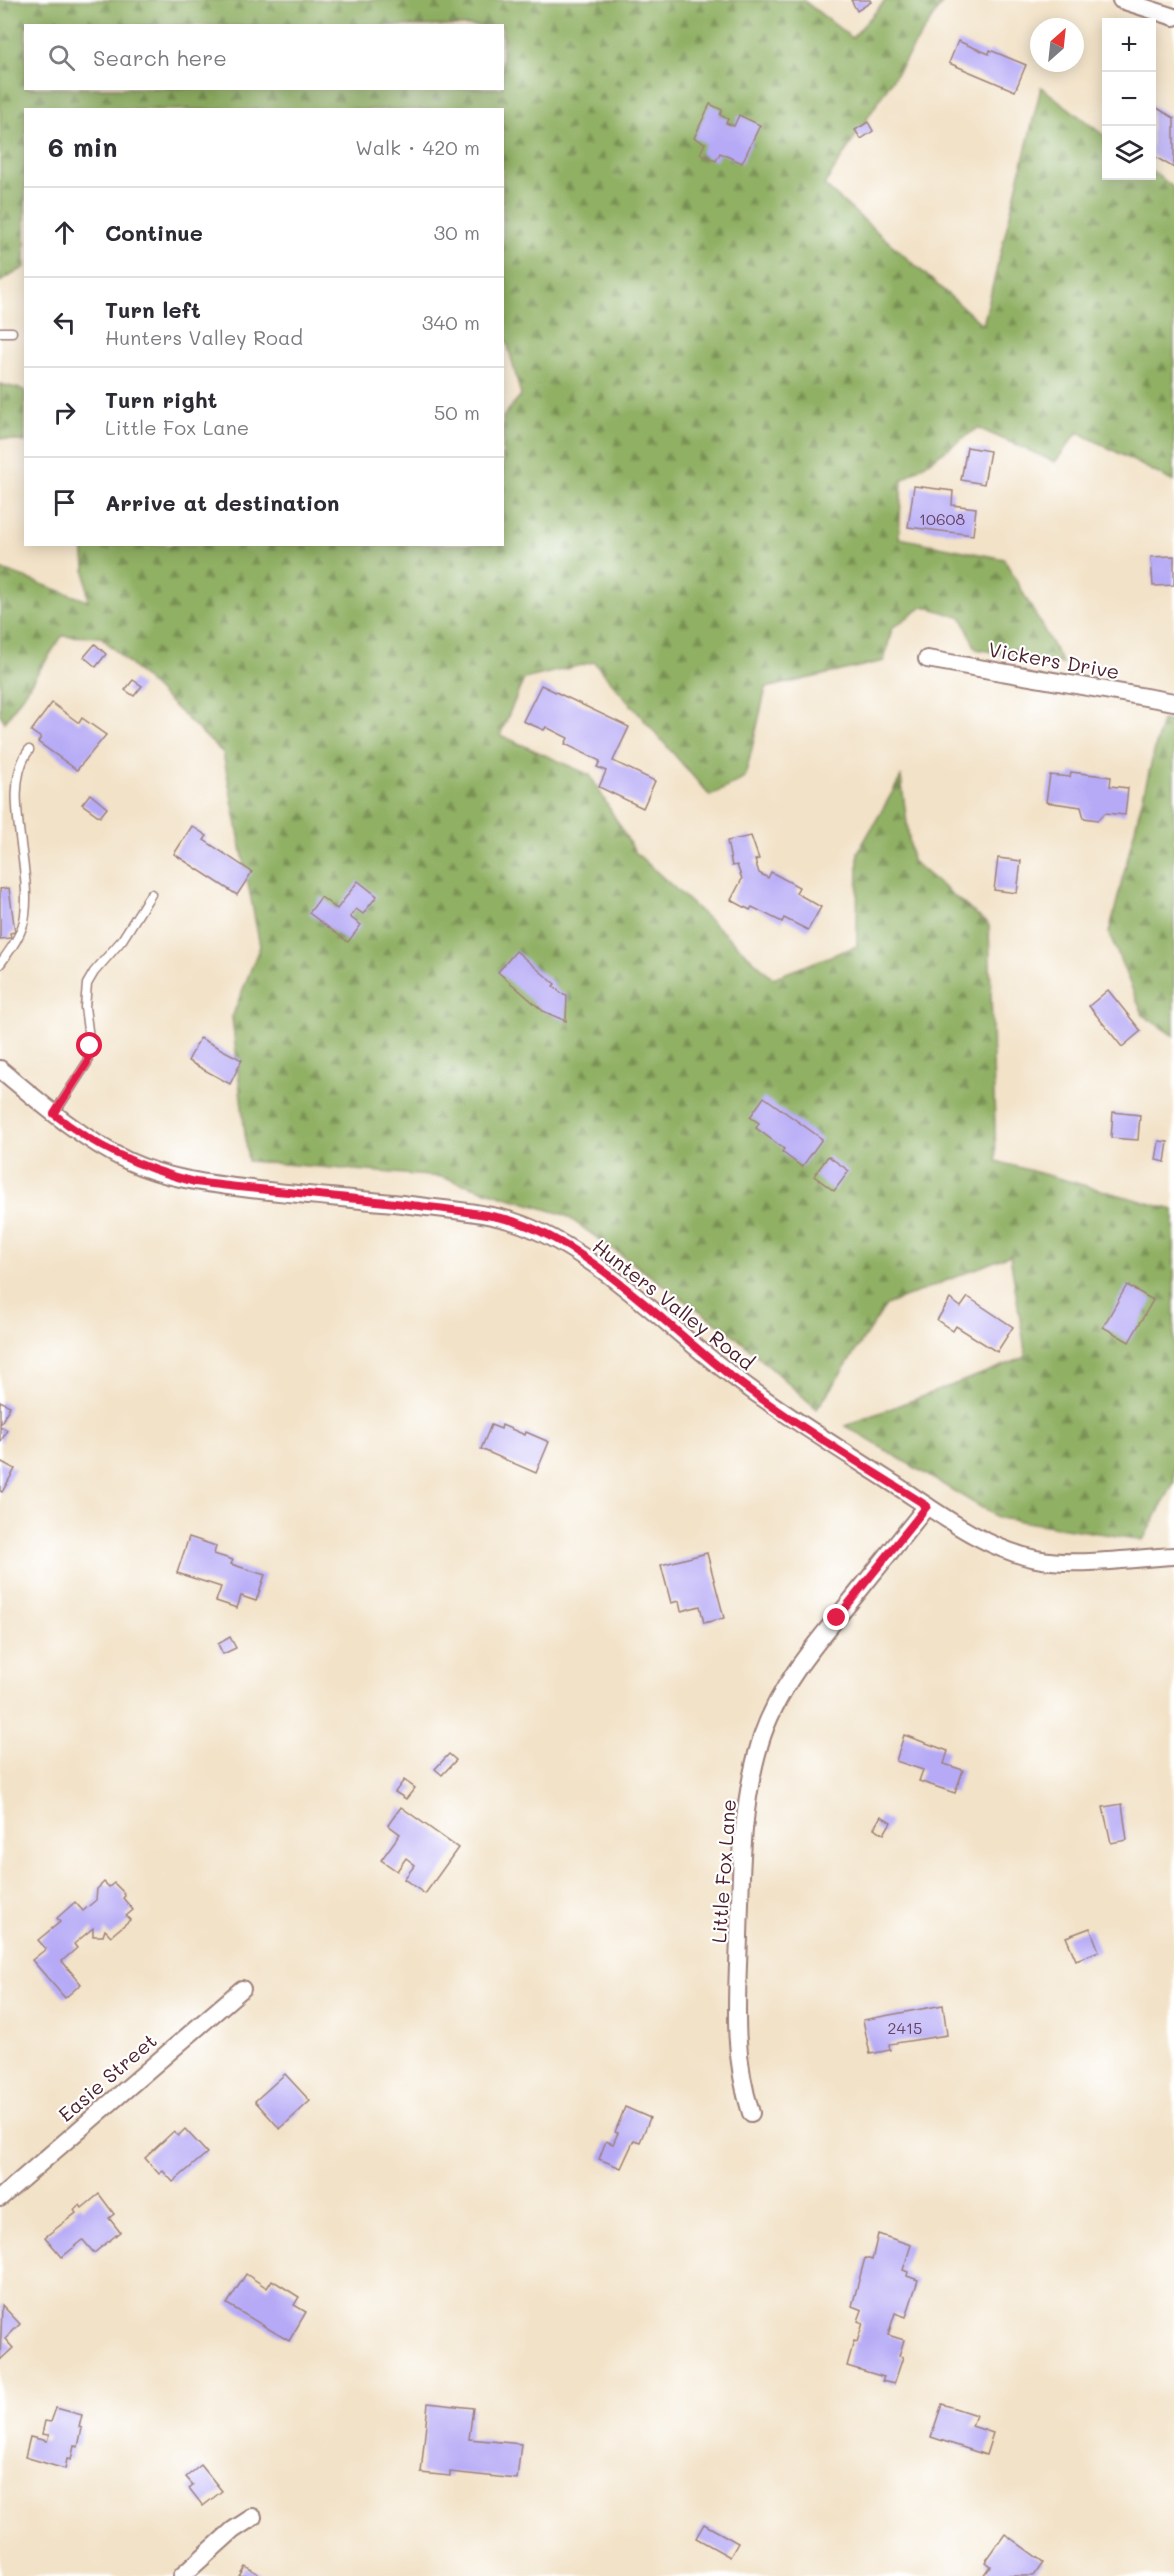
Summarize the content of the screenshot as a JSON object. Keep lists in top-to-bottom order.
{
  "streets": {
    "street": [
      "Vickers Drive",
      "Hunters Valley Road",
      "Little Fox Lane",
      "Easie Street"
    ]
  },
  "crossings": [
    ["Hunters Valley Road", "Little Fox Lane"]
  ],
  "house_numbers": ["10608", "2415"],
  "north": "top right",
  "page": {
    "map_buttons": ["+", "−"],
    "search": "Search here",
    "heading": ["6 min", "Walk · 420 m"],
    "list": [
      ["Continue", "30 m"],
      ["Turn left", "Hunters Valley Road", "340 m"],
      ["Turn right", "Little Fox Lane", "50 m"],
      "Arrive at destination"
    ]
  }
}
